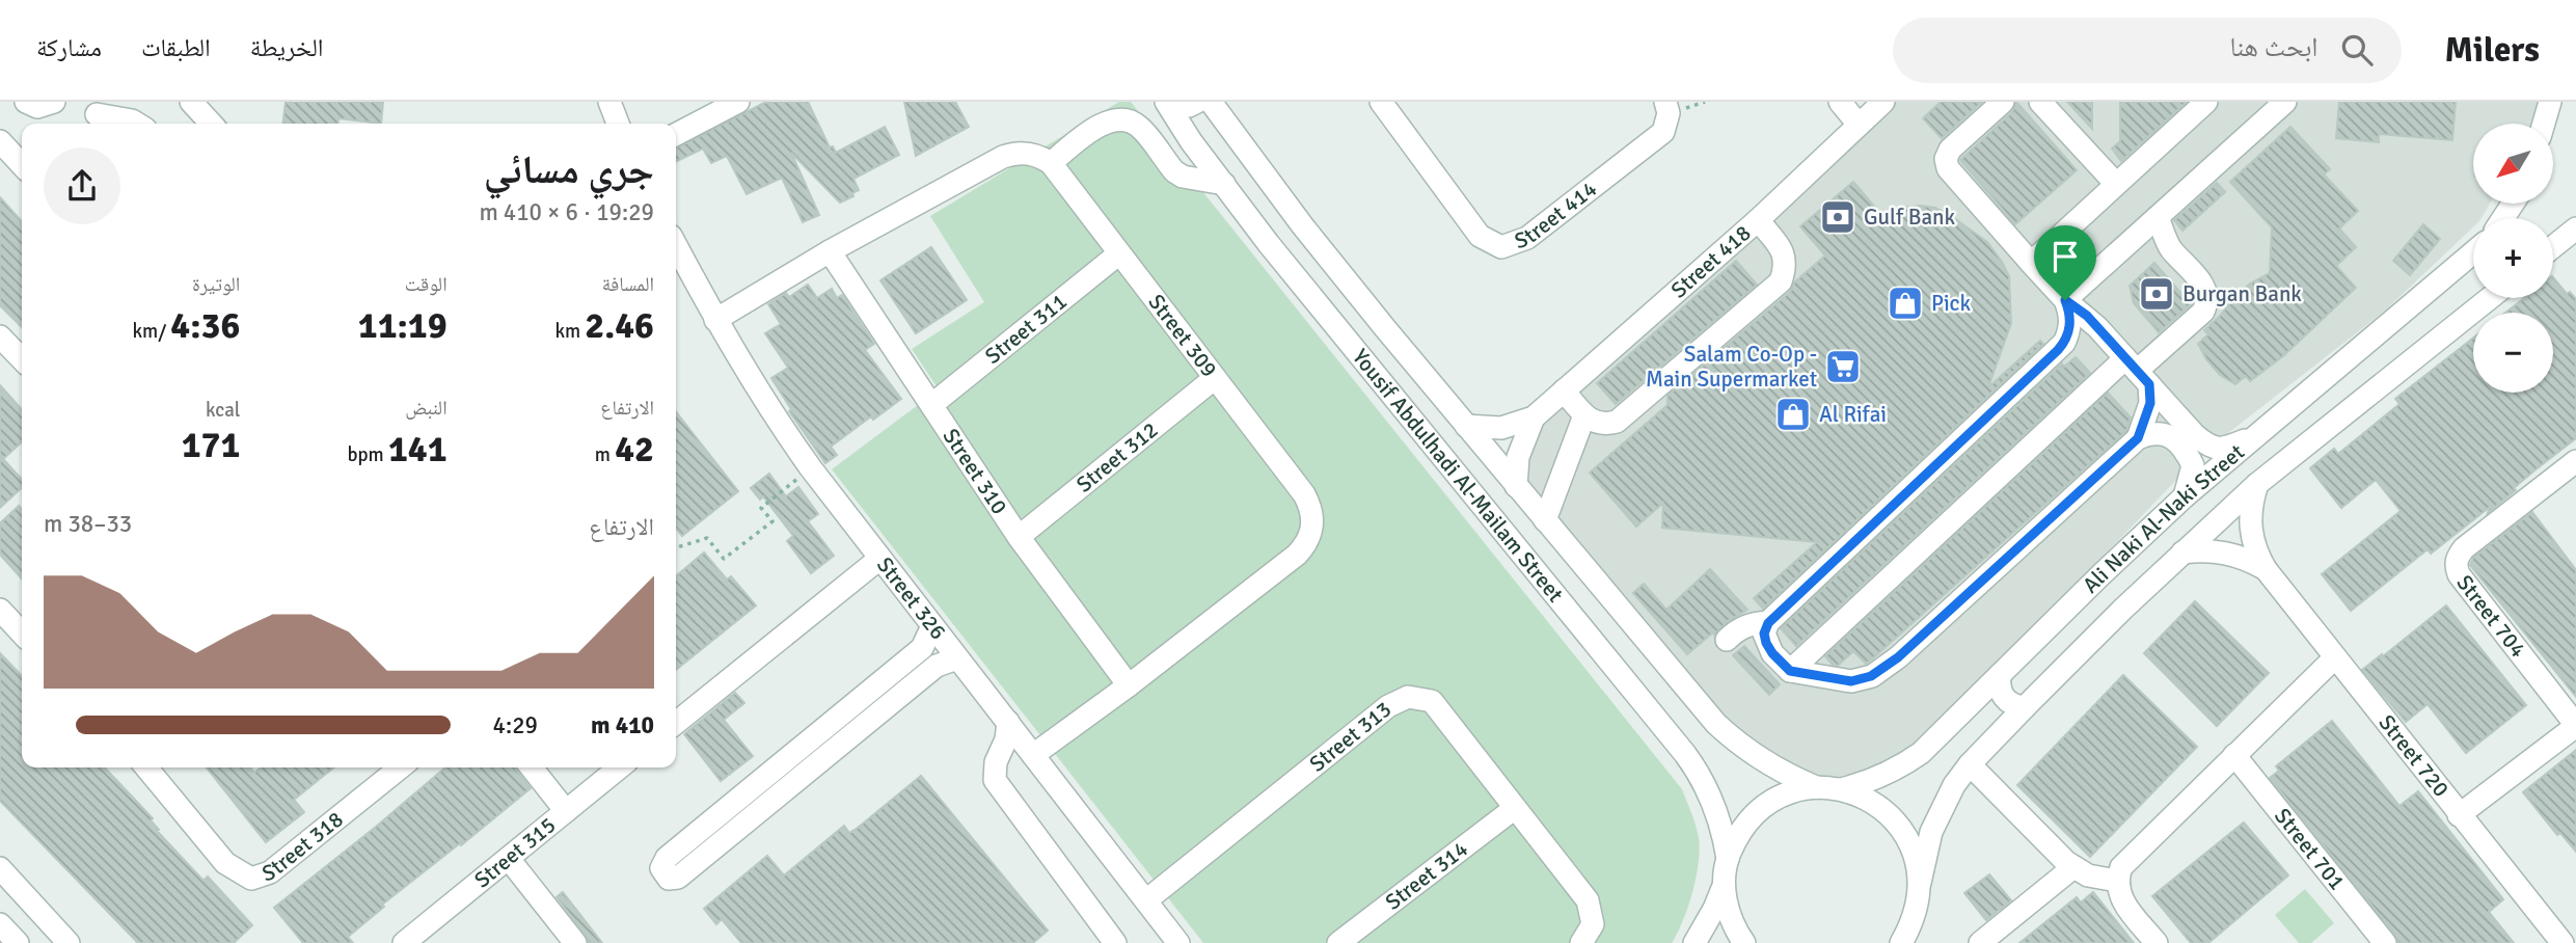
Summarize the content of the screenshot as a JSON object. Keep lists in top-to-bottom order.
{
  "streets": {
    "street": [
      "Street 414",
      "Street 418",
      "Street 311",
      "Street 309",
      "Street 312",
      "Street 310",
      "Yousif Abdulhadi Al-Mailam Street",
      "Ali Naki Al-Naki Street",
      "Street 326",
      "Street 704",
      "Street 313",
      "Street 720",
      "Street 318",
      "Street 701",
      "Street 315",
      "Street 314"
    ]
  },
  "crossings": [
    ["Street 418", "Yousif Abdulhadi Al-Mailam Street"],
    ["Street 311", "Street 309"],
    ["Street 311", "Street 310"],
    ["Street 309", "Street 312"],
    ["Street 309", "Street 310"],
    ["Street 309", "Street 326"],
    ["Street 312", "Street 310"],
    ["Ali Naki Al-Naki Street", "Street 720"],
    ["Street 326", "Street 313"],
    ["Street 313", "Street 314"]
  ],
  "places": {
    "bank": ["Gulf Bank", "Burgan Bank"],
    "shop": ["Pick", "Al Rifai"],
    "supermarket": ["Salam Co-Op - Main Supermarket"]
  },
  "north": "bottom left",
  "page": {
    "header": "Milers",
    "search": "ابحث هنا",
    "nav": ["الخريطة", "الطبقات", "مشاركة"],
    "map_buttons": ["+", "−"],
    "heading": ["جري مسائي", "19:29 · 6 × 410 m"],
    "stats": [
      ["المسافة", "2.46 km"],
      ["الوقت", "11:19"],
      ["الوتيرة", "4:36 /km"],
      ["الارتفاع", "42 m"],
      ["النبض", "141 bpm"],
      ["kcal", "171"]
    ],
    "chart": ["الارتفاع", "33–38 m"],
    "list": [
      {
        "name": "410 m",
        "note": "4:29"
      }
    ]
  }
}
